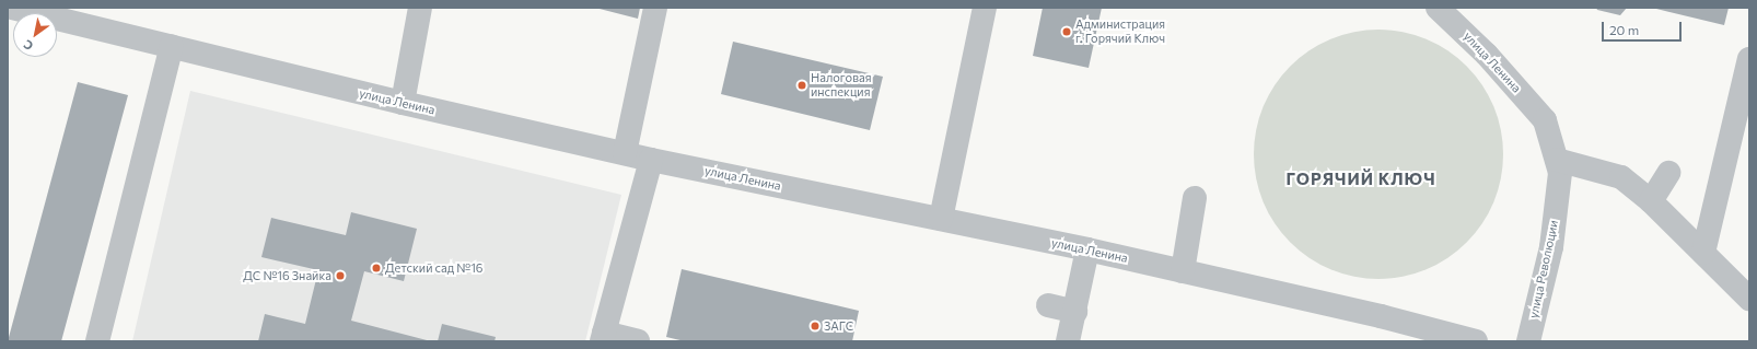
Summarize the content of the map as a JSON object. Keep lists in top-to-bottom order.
{
  "streets": {
    "street": ["улица Ленина", "улица Революции"]
  },
  "crossings": [
    ["улица Ленина", "улица Революции"]
  ],
  "districts": ["ГОРЯЧИЙ КЛЮЧ"],
  "places": [
    "Администрация г. Горячий Ключ",
    "Налоговая инспекция",
    "Детский сад №16",
    "ДС №16 Знайка",
    "ЗАГС"
  ],
  "scale_bar": "20 m",
  "north": "bottom left"
}
